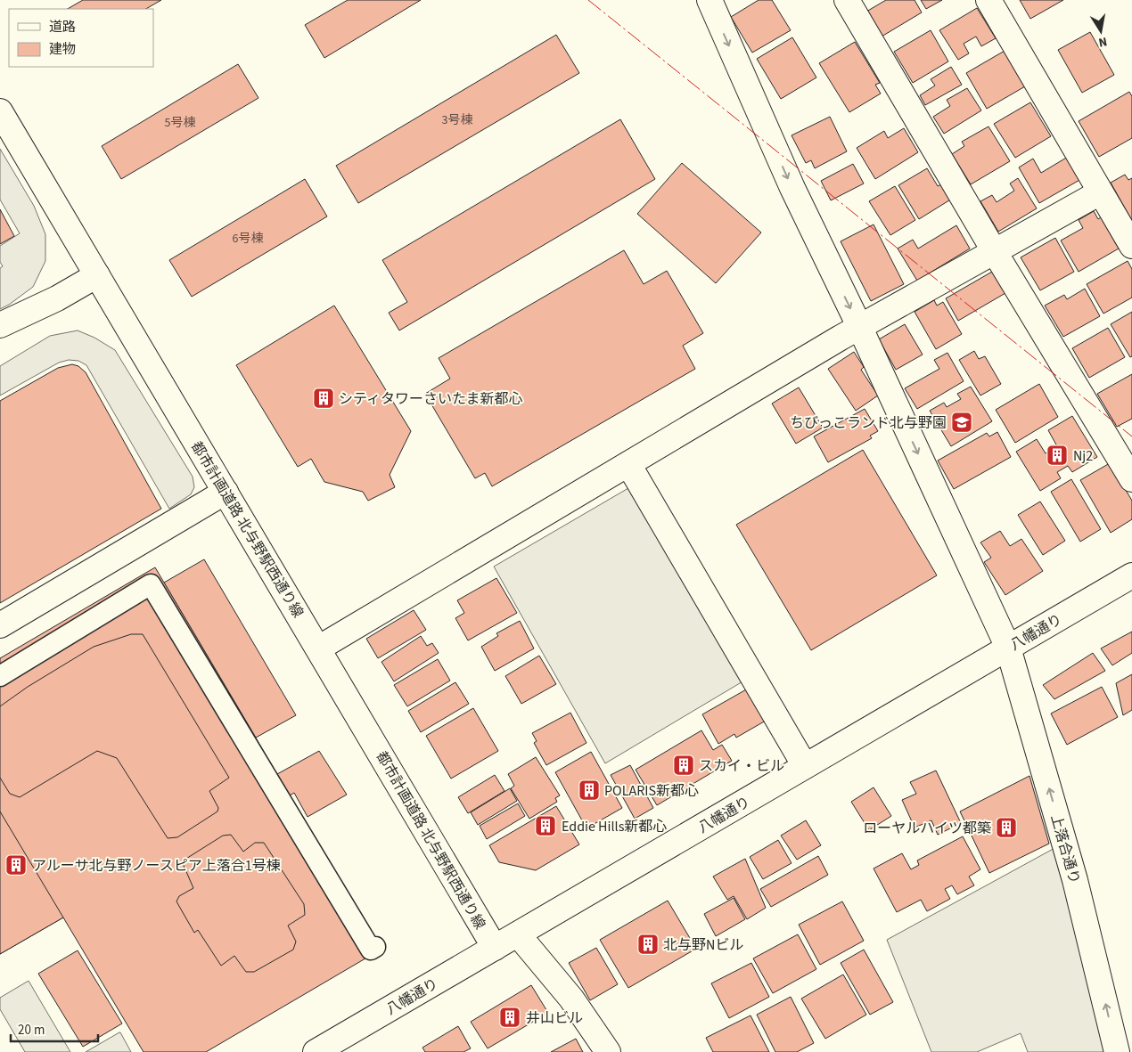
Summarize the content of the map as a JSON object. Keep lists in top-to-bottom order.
{
  "streets": {
    "street": ["都市計画道路 北与野駅西通り線", "八幡通り", "上落合通り"]
  },
  "crossings": [
    ["都市計画道路 北与野駅西通り線", "八幡通り"],
    ["八幡通り", "上落合通り"]
  ],
  "places": {
    "building": [
      "シティタワーさいたま新都心",
      "Nj2",
      "スカイ・ビル",
      "POLARIS新都心",
      "Eddie Hills新都心",
      "ローヤルハイツ都築",
      "アルーサ北与野ノースピア上落合1号棟",
      "北与野Nビル",
      "井山ビル"
    ],
    "school or university": ["ちびっこランド北与野園"]
  },
  "house_numbers": ["3号棟", "5号棟", "6号棟"],
  "legend": ["道路", "建物"],
  "scale_bar": "20 m",
  "north": "bottom"
}
